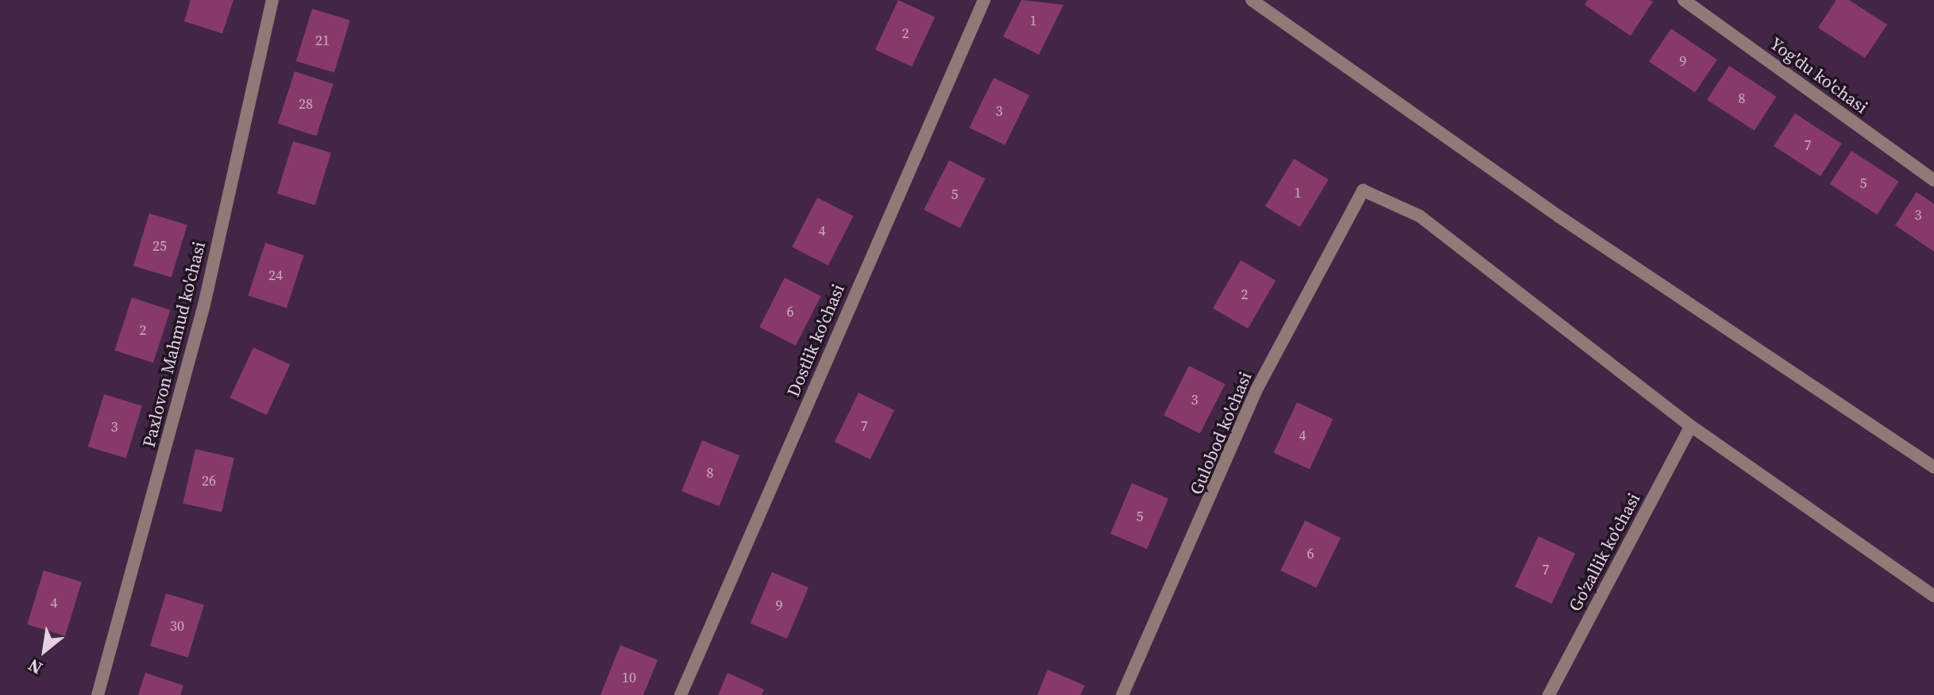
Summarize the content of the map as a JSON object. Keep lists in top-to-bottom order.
{
  "streets": {
    "street": [
      "Yog'du ko'chasi",
      "Dostlik ko'chasi",
      "Paxlovon Mahmud ko'chasi",
      "Gulobod ko'chasi",
      "Go'zallik ko'chasi"
    ]
  },
  "crossings": [
    ["Gulobod ko'chasi", "Go'zallik ko'chasi"]
  ],
  "house_numbers": [
    "1",
    "2",
    "21",
    "9",
    "8",
    "28",
    "3",
    "7",
    "5",
    "1",
    "5",
    "3",
    "4",
    "25",
    "24",
    "2",
    "6",
    "2",
    "3",
    "7",
    "3",
    "4",
    "8",
    "26",
    "5",
    "6",
    "7",
    "4",
    "9",
    "30",
    "10"
  ],
  "north": "bottom left"
}
